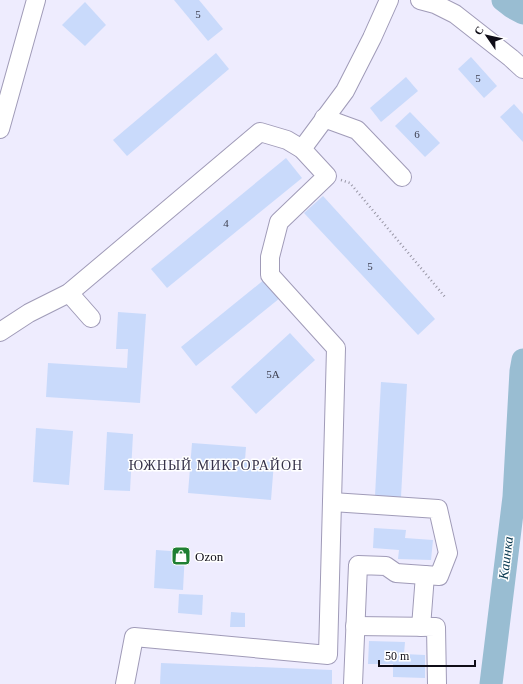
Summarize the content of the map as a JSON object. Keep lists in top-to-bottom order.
{
  "districts": ["ЮЖНЫЙ МИКРОРАЙОН"],
  "water": ["Каинка"],
  "places": {
    "shop": ["Ozon"]
  },
  "house_numbers": [
    "5",
    "5",
    "6",
    "4",
    "5",
    "5А"
  ],
  "scale_bar": "50 m",
  "north": "top left"
}
